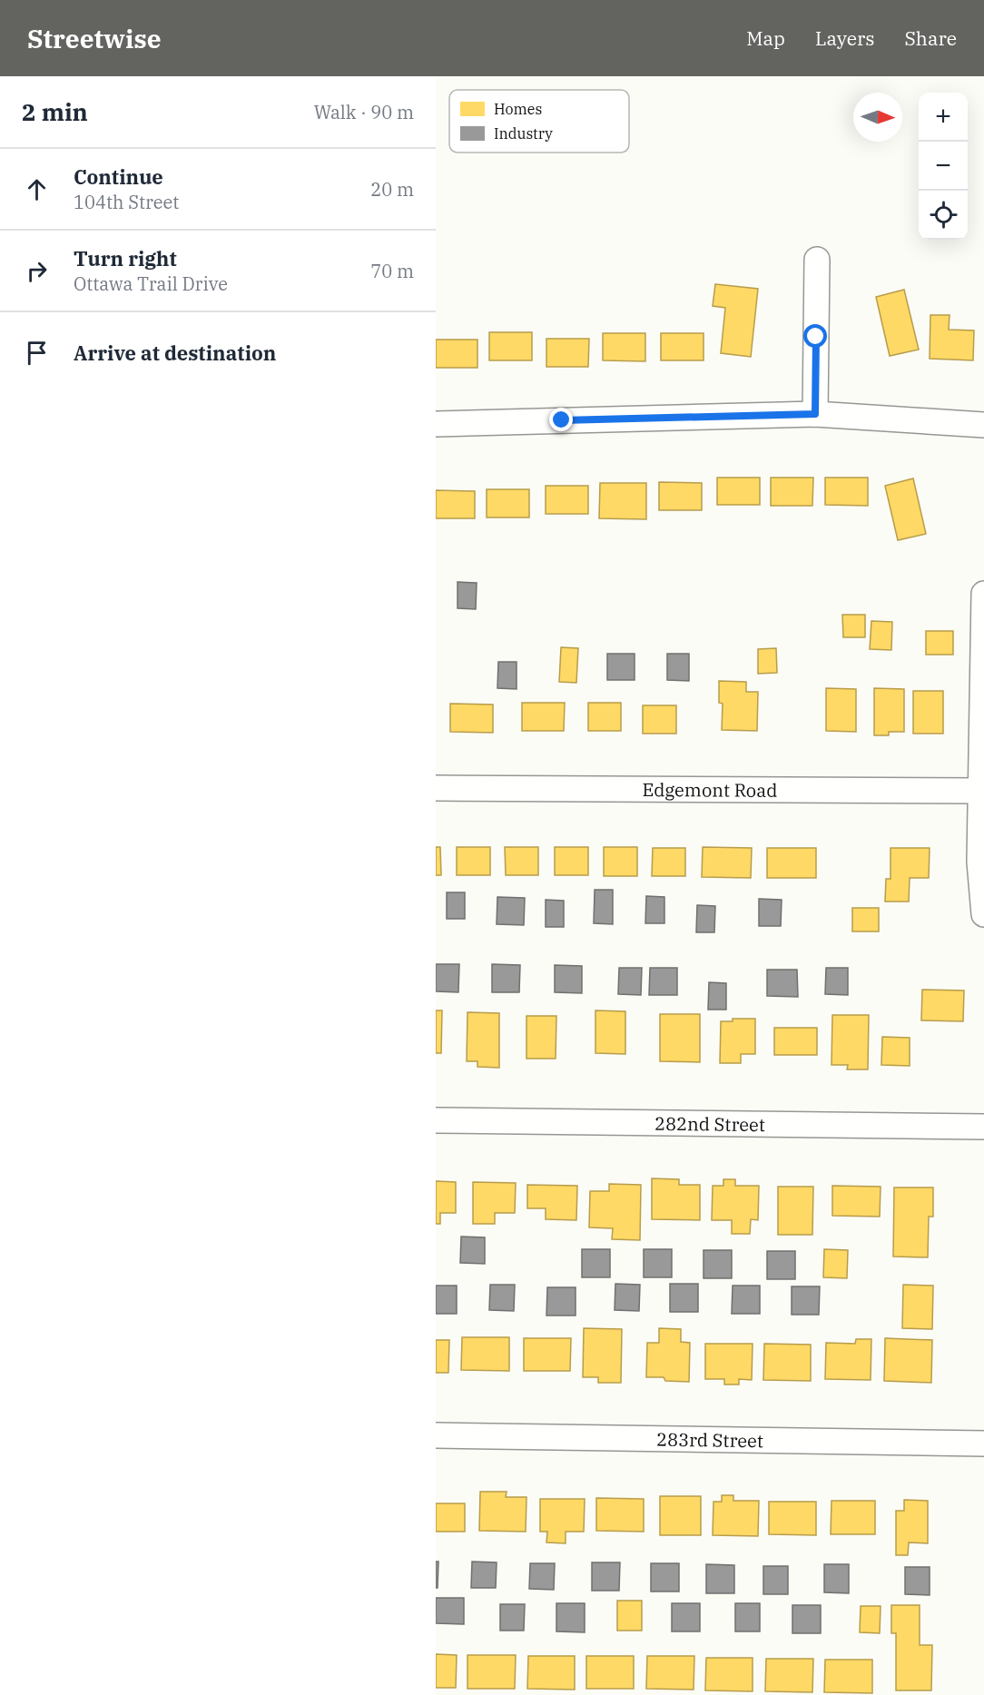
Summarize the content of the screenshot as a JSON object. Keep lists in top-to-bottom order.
{
  "streets": {
    "street": ["Edgemont Road", "282nd Street", "283rd Street"]
  },
  "legend": ["Homes", "Industry"],
  "north": "right",
  "page": {
    "header": "Streetwise",
    "nav": ["Map", "Layers", "Share"],
    "heading": ["2 min", "Walk · 90 m"],
    "map_buttons": ["+", "−"],
    "list": [
      ["Continue", "104th Street", "20 m"],
      ["Turn right", "Ottawa Trail Drive", "70 m"],
      "Arrive at destination"
    ]
  }
}
